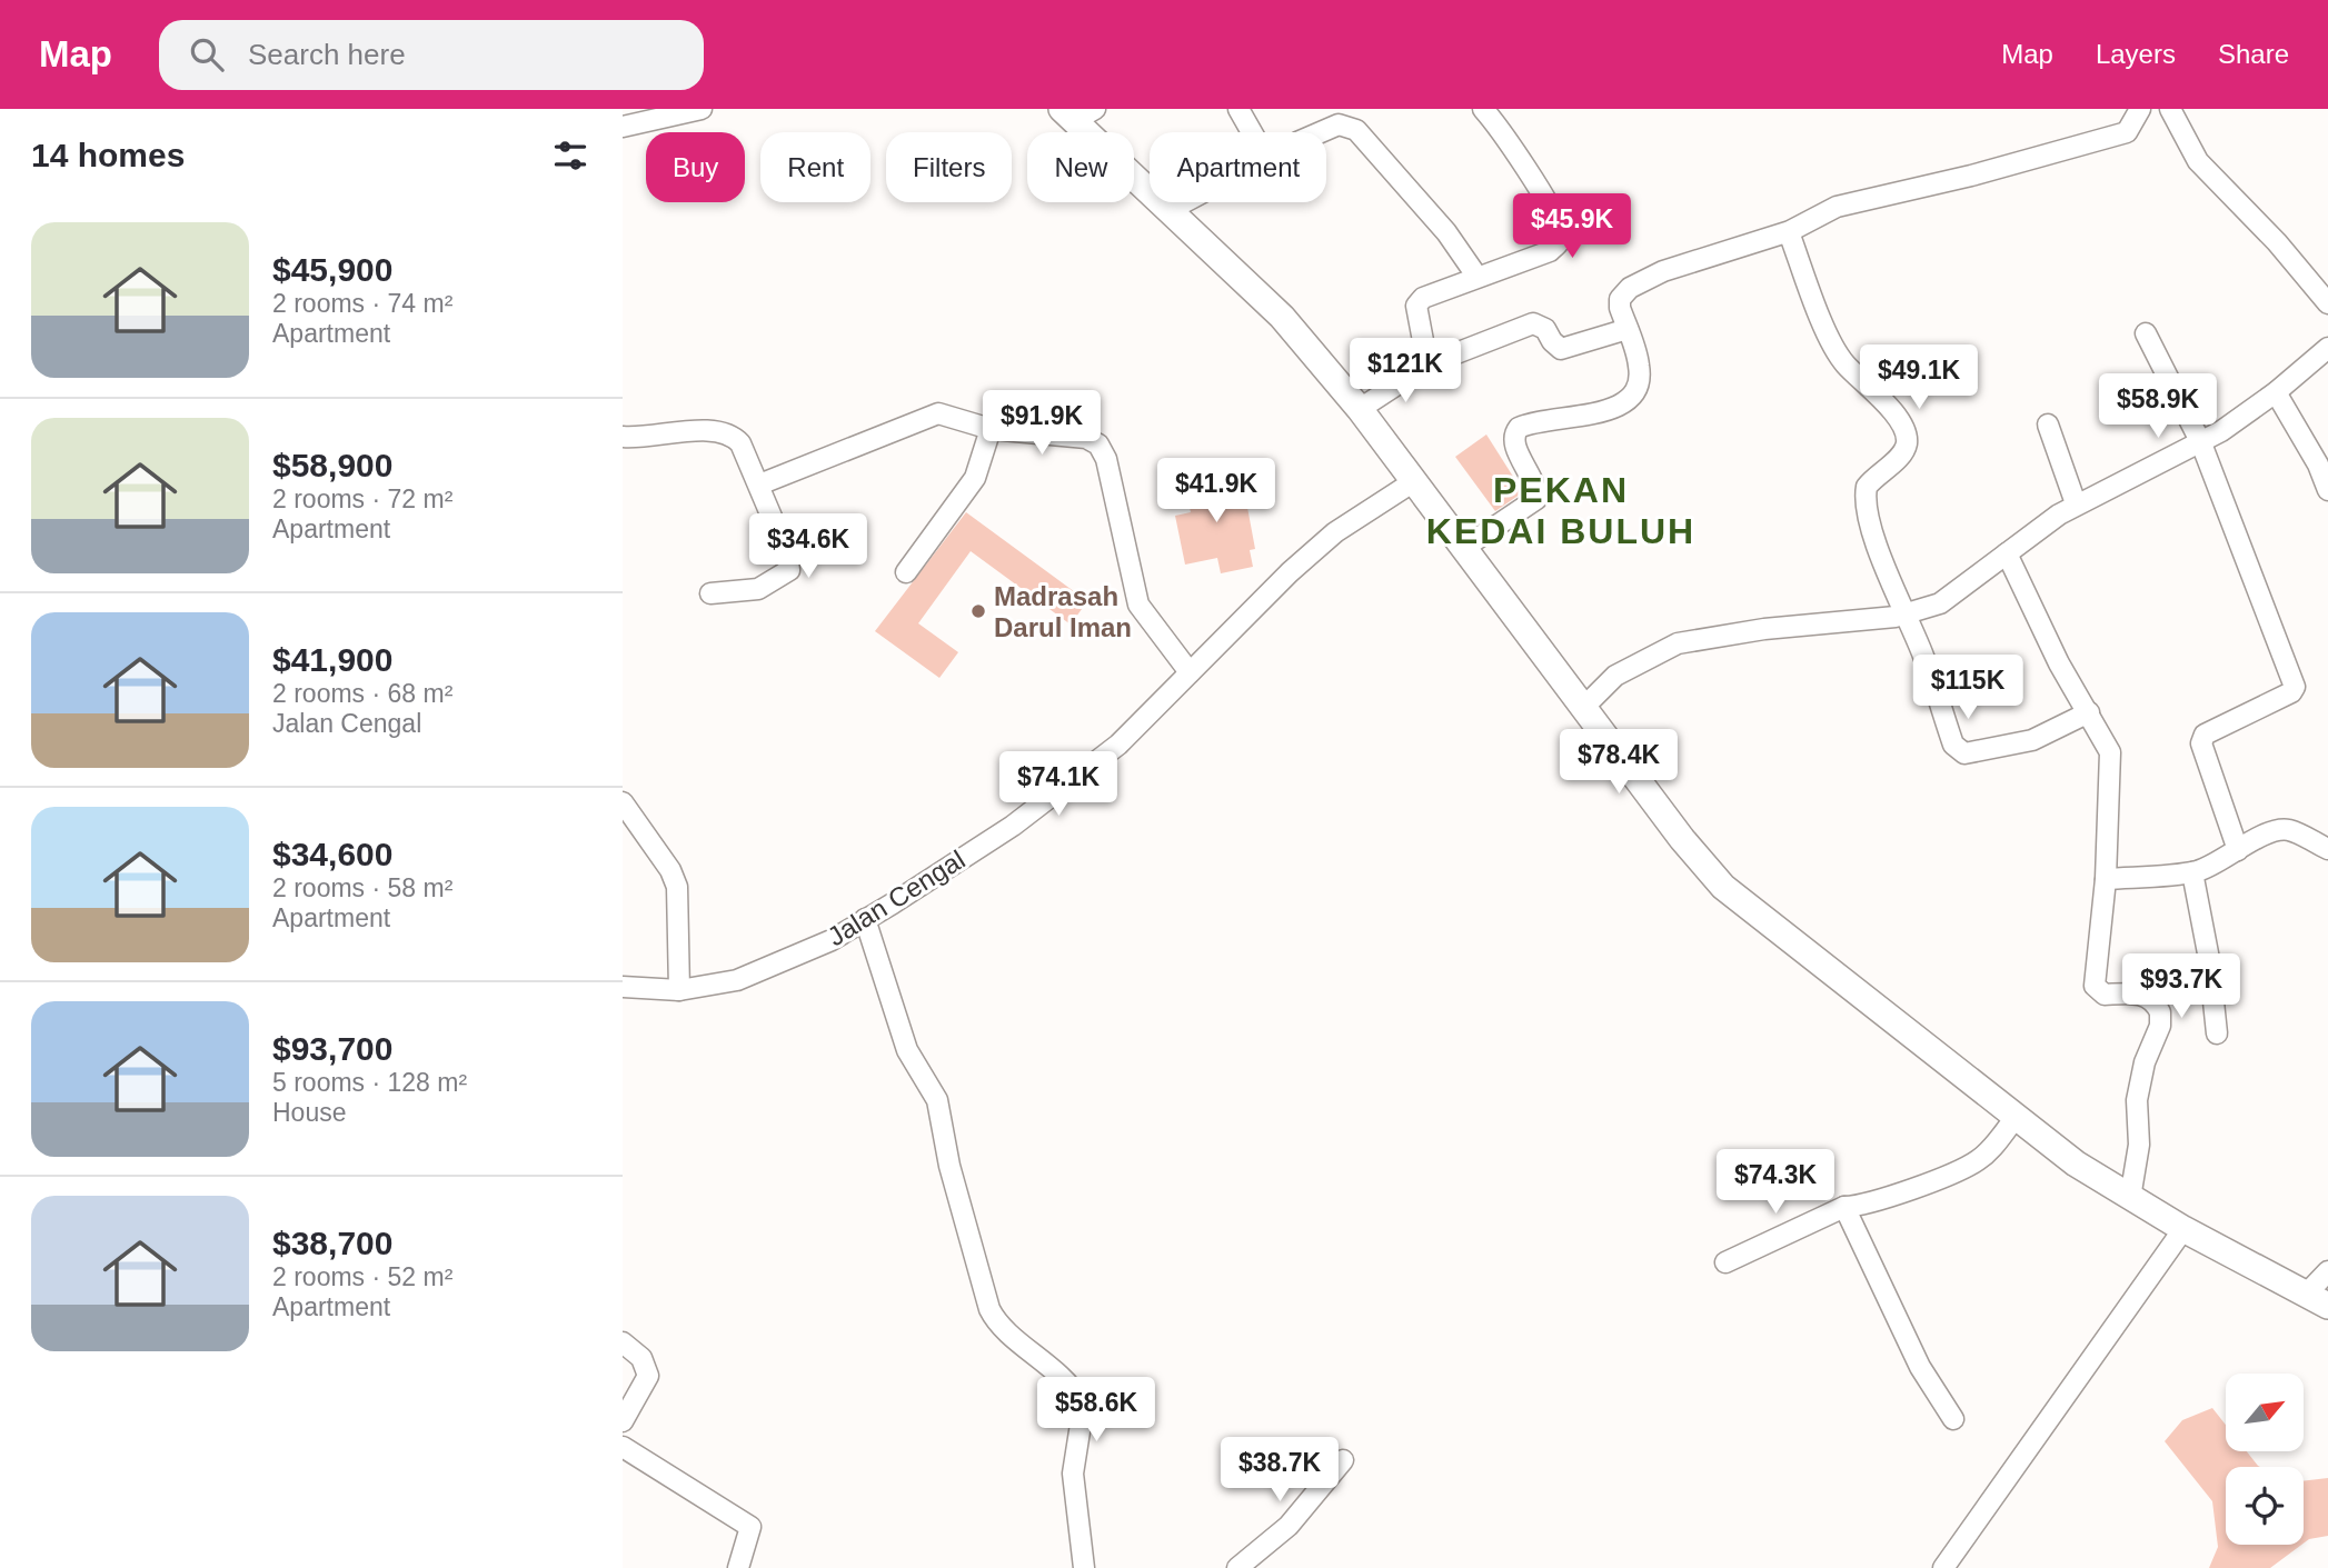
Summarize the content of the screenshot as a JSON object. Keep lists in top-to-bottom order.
{
  "streets": {
    "street": ["Jalan Cengal"]
  },
  "districts": ["PEKAN KEDAI BULUH"],
  "places": ["Madrasah Darul Iman"],
  "north": "top right",
  "page": {
    "header": "Map",
    "search": "Search here",
    "nav": ["Map", "Layers", "Share"],
    "heading": "14 homes",
    "chip": [
      "Buy",
      "Rent",
      "Filters",
      "New",
      "Apartment"
    ],
    "price": [
      "$45.9K",
      "$121K",
      "$49.1K",
      "$58.9K",
      "$91.9K",
      "$41.9K",
      "$34.6K",
      "$115K",
      "$78.4K",
      "$74.1K",
      "$93.7K",
      "$74.3K",
      "$58.6K",
      "$38.7K"
    ],
    "list": [
      {
        "name": "$45,900",
        "note": "2 rooms · 74 m² · Apartment"
      },
      {
        "name": "$58,900",
        "note": "2 rooms · 72 m² · Apartment"
      },
      {
        "name": "$41,900",
        "note": "2 rooms · 68 m² · Jalan Cengal"
      },
      {
        "name": "$34,600",
        "note": "2 rooms · 58 m² · Apartment"
      },
      {
        "name": "$93,700",
        "note": "5 rooms · 128 m² · House"
      },
      {
        "name": "$38,700",
        "note": "2 rooms · 52 m² · Apartment"
      }
    ]
  }
}
